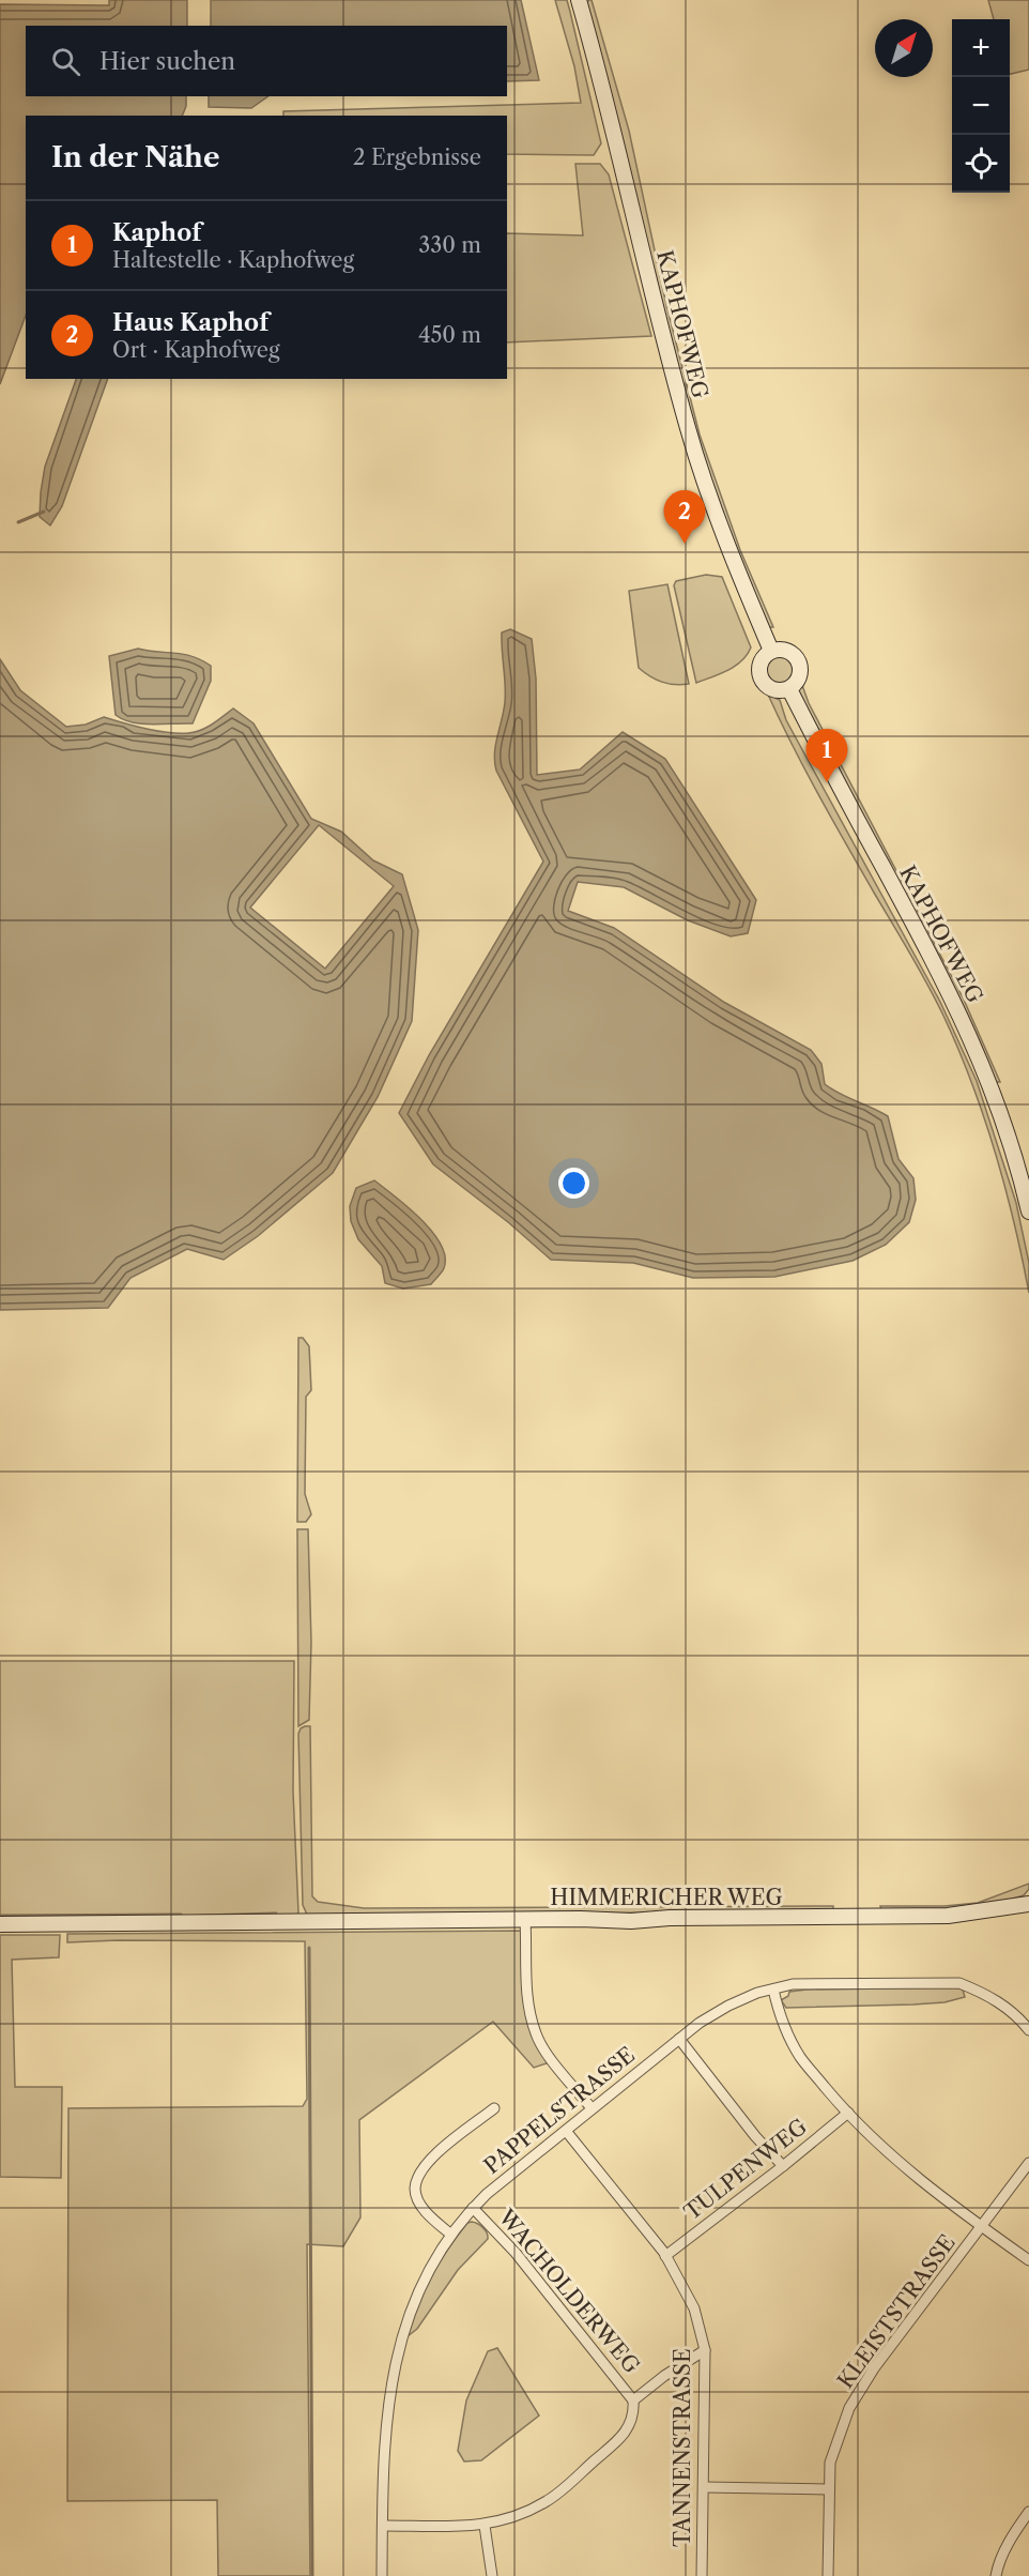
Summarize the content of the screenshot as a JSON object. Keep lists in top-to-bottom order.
{
  "streets": {
    "main road": ["KAPHOFWEG", "HIMMERICHER WEG"],
    "street": [
      "PAPPELSTRASSE",
      "TULPENWEG",
      "WACHOLDERWEG",
      "KLEISTSTRASSE",
      "TANNENSTRASSE"
    ]
  },
  "crossings": [
    ["PAPPELSTRASSE", "WACHOLDERWEG"],
    ["PAPPELSTRASSE", "TANNENSTRASSE"],
    ["TULPENWEG", "TANNENSTRASSE"]
  ],
  "north": "top right",
  "page": {
    "map_buttons": ["+", "−"],
    "search": "Hier suchen",
    "heading": ["In der Nähe", "2 Ergebnisse"],
    "list": [
      {
        "mark": "1",
        "name": "Kaphof",
        "note": "Haltestelle · Kaphofweg",
        "value": "330 m"
      },
      {
        "mark": "2",
        "name": "Haus Kaphof",
        "note": "Ort · Kaphofweg",
        "value": "450 m"
      }
    ],
    "pins": ["2", "1"]
  }
}
